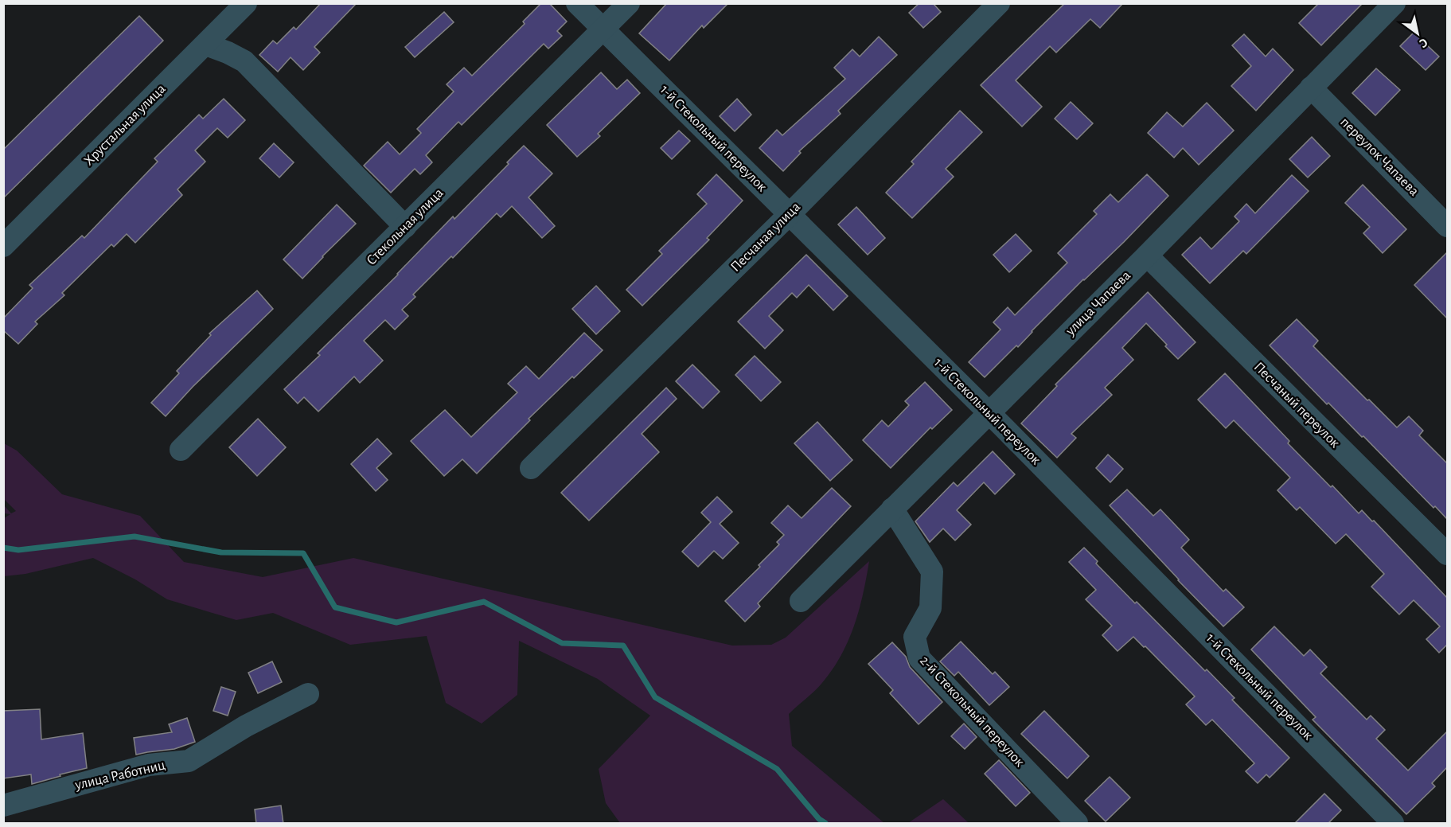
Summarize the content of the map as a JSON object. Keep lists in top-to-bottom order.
{
  "streets": {
    "street": [
      "Хрустальная улица",
      "1-й Стекольный переулок",
      "переулок Чапаева",
      "Стекольная улица",
      "Песчаная улица",
      "улица Чапаева",
      "Песчаный переулок",
      "2-й Стекольный переулок",
      "улица Работниц"
    ]
  },
  "crossings": [
    ["1-й Стекольный переулок", "Стекольная улица"],
    ["1-й Стекольный переулок", "Песчаная улица"],
    ["1-й Стекольный переулок", "улица Чапаева"],
    ["переулок Чапаева", "улица Чапаева"],
    ["улица Чапаева", "Песчаный переулок"],
    ["улица Чапаева", "2-й Стекольный переулок"]
  ],
  "north": "bottom right"
}
